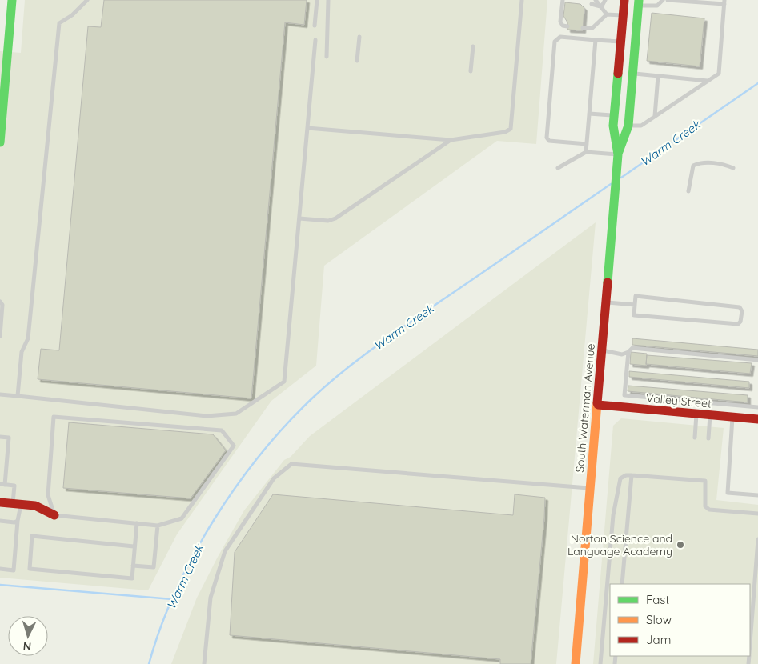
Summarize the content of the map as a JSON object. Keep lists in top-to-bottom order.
{
  "streets": {
    "main road": ["Valley Street", "South Waterman Avenue"]
  },
  "crossings": [
    ["Valley Street", "South Waterman Avenue"]
  ],
  "water": ["Warm Creek"],
  "places": ["Norton Science and Language Academy"],
  "legend": ["Fast", "Slow", "Jam"],
  "north": "bottom"
}
